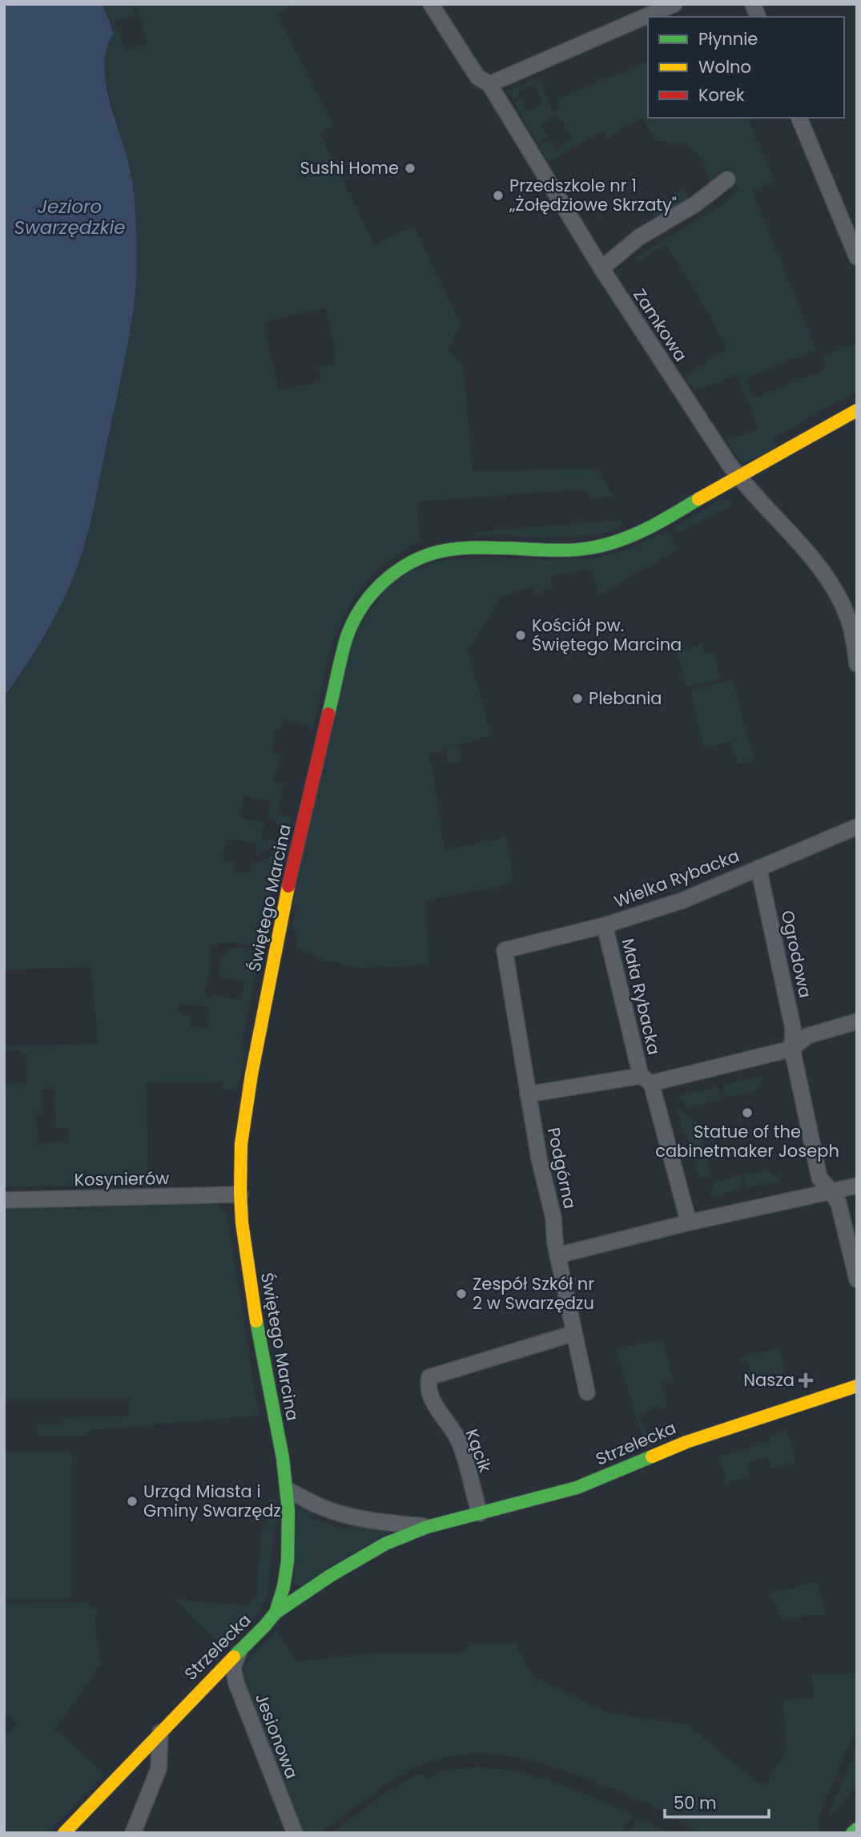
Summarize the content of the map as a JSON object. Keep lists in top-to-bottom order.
{
  "streets": {
    "street": [
      "Zamkowa",
      "Wielka Rybacka",
      "Świętego Marcina",
      "Ogrodowa",
      "Mała Rybacka",
      "Podgórna",
      "Kosynierów",
      "Strzelecka",
      "Kącik",
      "Jesionowa"
    ]
  },
  "crossings": [
    ["Zamkowa", "Świętego Marcina"],
    ["Wielka Rybacka", "Ogrodowa"],
    ["Wielka Rybacka", "Mała Rybacka"],
    ["Wielka Rybacka", "Podgórna"],
    ["Świętego Marcina", "Kosynierów"],
    ["Świętego Marcina", "Strzelecka"],
    ["Podgórna", "Kącik"],
    ["Strzelecka", "Kącik"],
    ["Strzelecka", "Jesionowa"]
  ],
  "water": ["Jezioro Swarzędzkie"],
  "places": {
    "other": [
      "Sushi Home",
      "Przedszkole nr 1 „Żołędziowe Skrzaty\"",
      "Kościół pw. Świętego Marcina",
      "Plebania",
      "Statue of the cabinetmaker Joseph",
      "Zespół Szkół nr 2 w Swarzędzu",
      "Urząd Miasta i Gminy Swarzędz"
    ],
    "health": ["Nasza"]
  },
  "legend": ["Płynnie", "Wolno", "Korek"],
  "scale_bar": "50 m"
}
